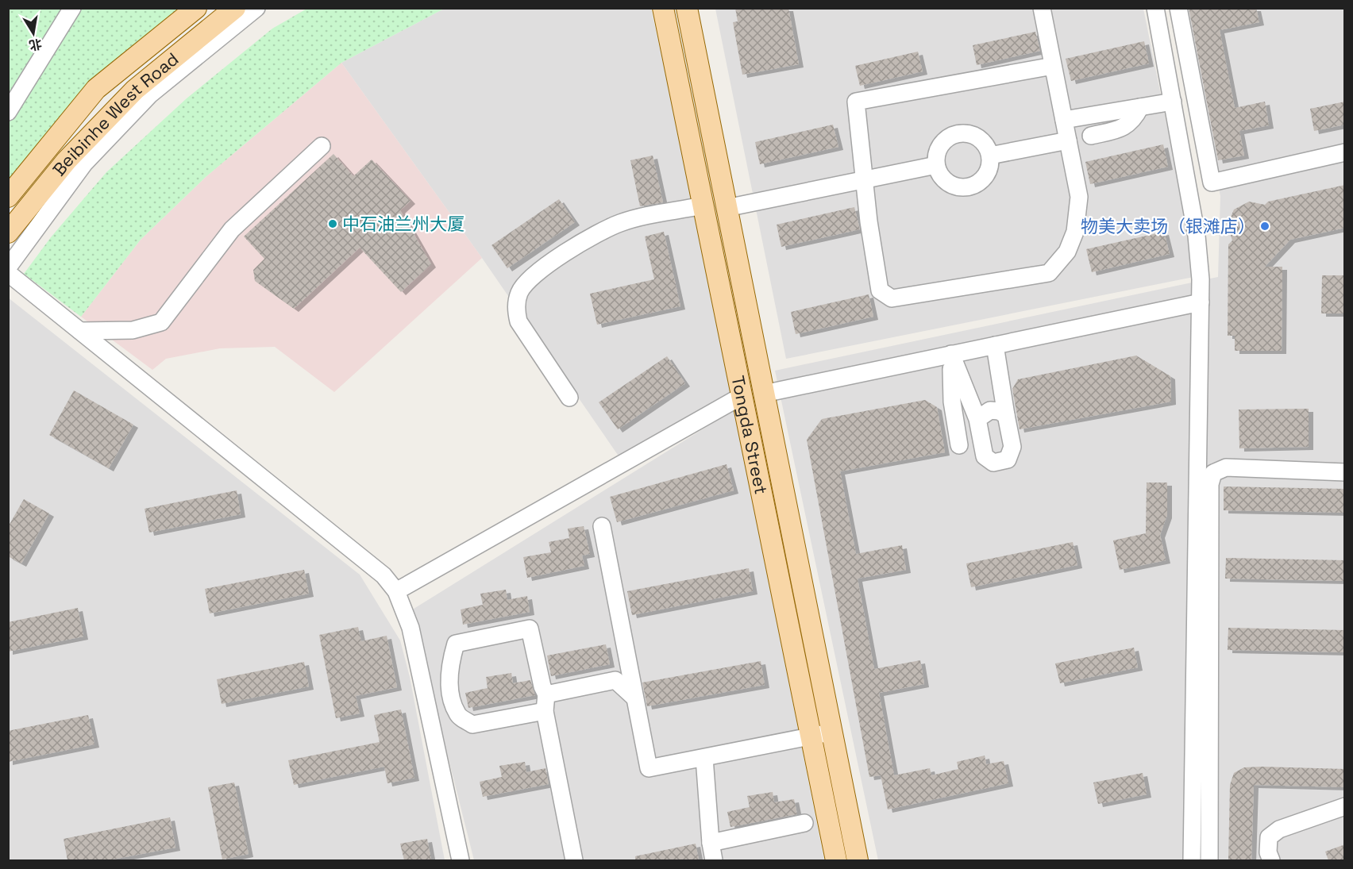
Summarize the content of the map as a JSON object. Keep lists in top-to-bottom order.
{
  "streets": {
    "main road": ["Beibinhe West Road", "Tongda Street"]
  },
  "places": ["中石油兰州大厦", "物美大卖场（银滩店）"],
  "north": "bottom"
}
